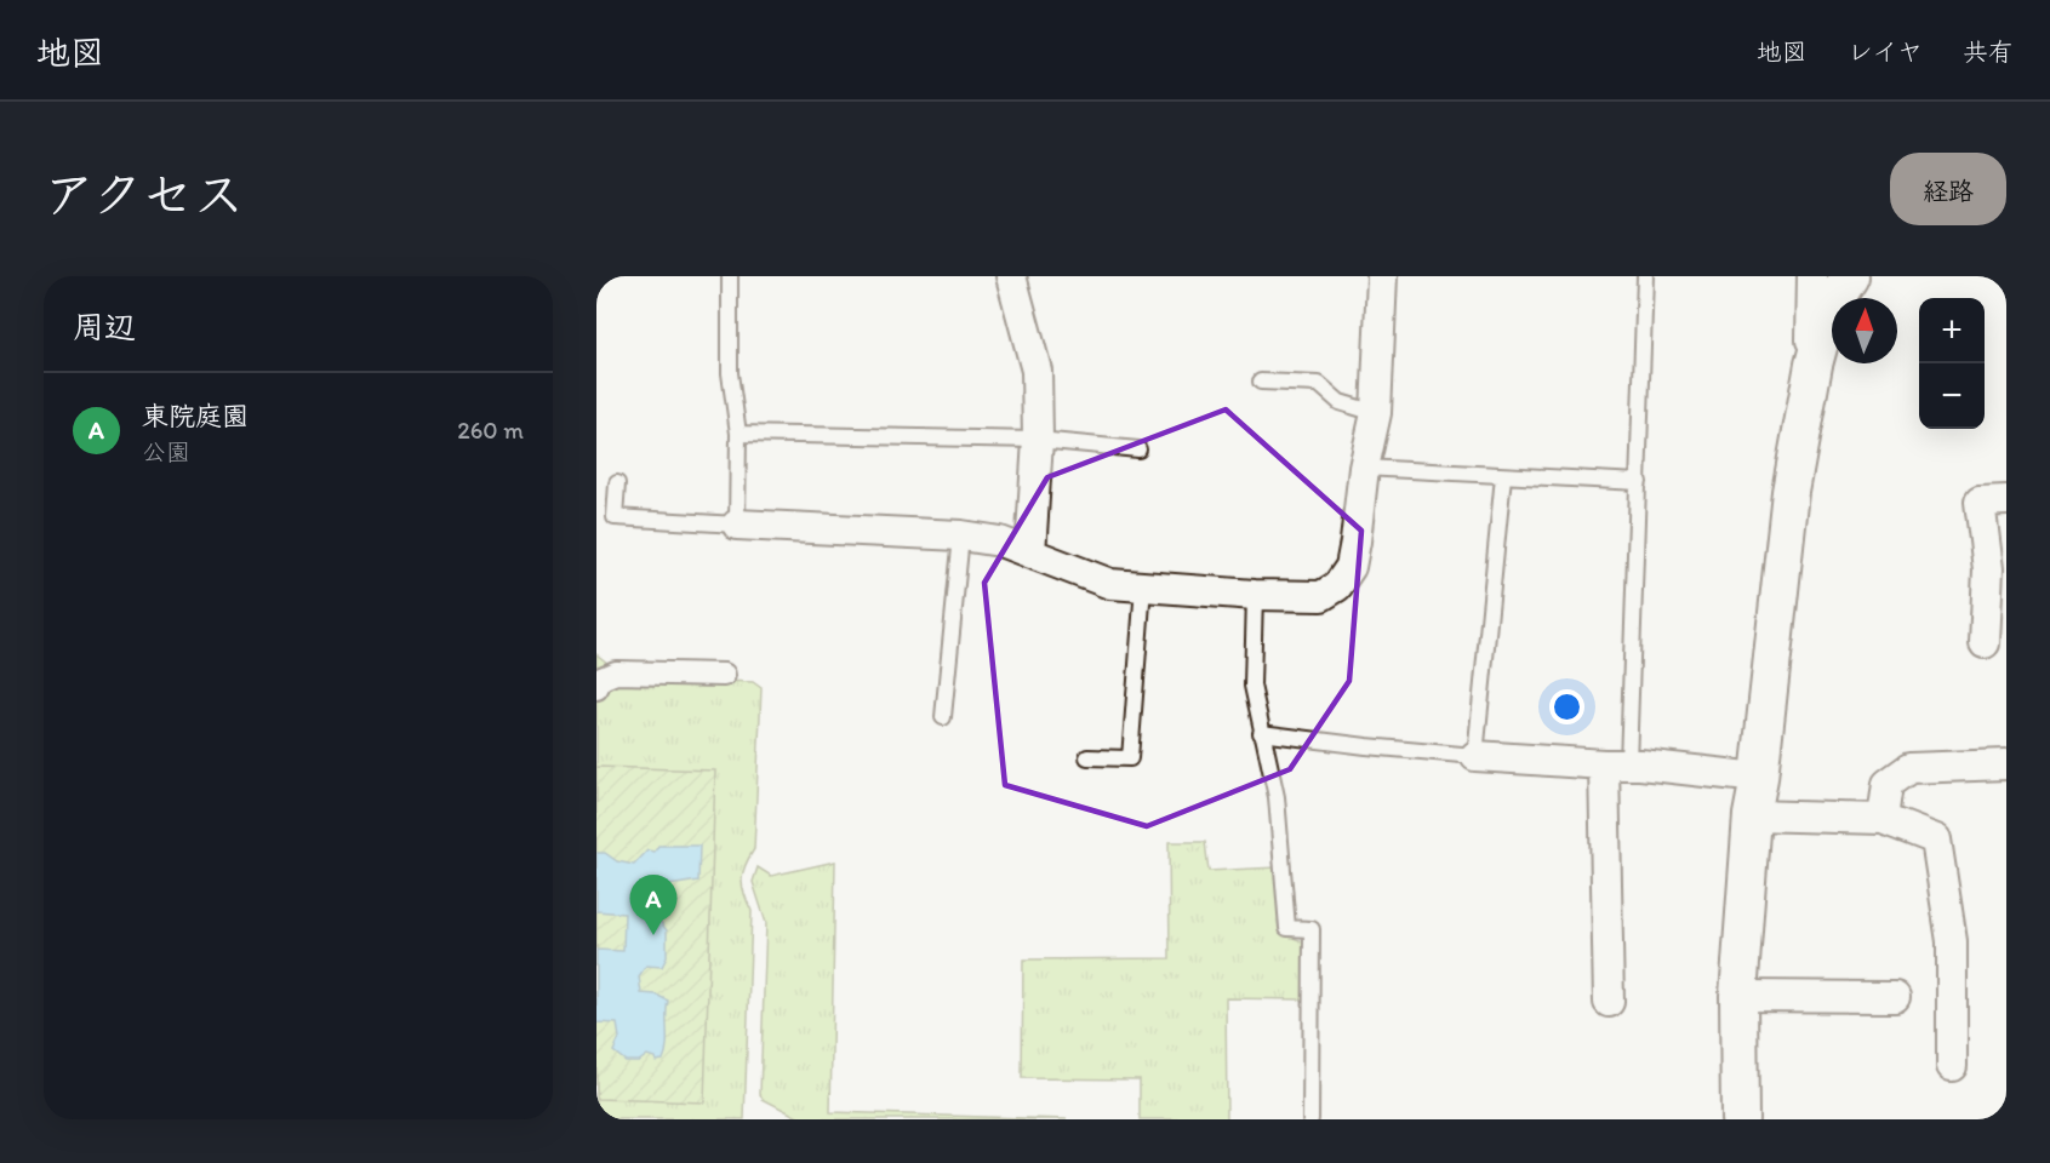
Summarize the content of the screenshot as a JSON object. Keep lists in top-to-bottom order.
{
  "north": "top",
  "page": {
    "header": "地図",
    "nav": ["地図", "レイヤ", "共有"],
    "title": "アクセス",
    "buttons": "経路",
    "heading": "周辺",
    "map_buttons": ["+", "−"],
    "list": [
      {
        "mark": "A",
        "name": "東院庭園",
        "note": "公園",
        "value": "260 m"
      }
    ],
    "pins": "A"
  }
}
